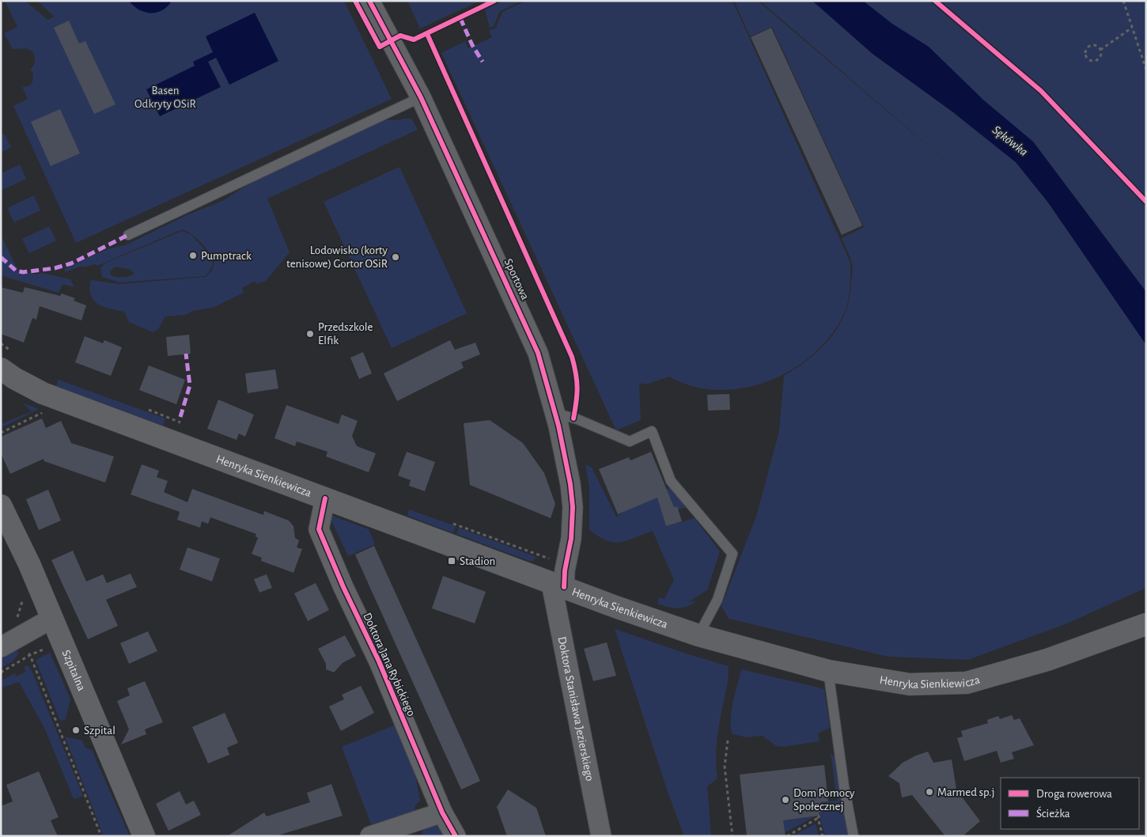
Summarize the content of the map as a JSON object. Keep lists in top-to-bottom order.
{
  "streets": {
    "main road": ["Henryka Sienkiewicza", "Szpitalna"],
    "street": ["Sportowa", "Doktora Jana Rybickiego", "Doktora Stanisława Jezierskiego"]
  },
  "crossings": [
    ["Sportowa", "Henryka Sienkiewicza"],
    ["Sportowa", "Doktora Stanisława Jezierskiego"],
    ["Henryka Sienkiewicza", "Doktora Jana Rybickiego"],
    ["Henryka Sienkiewicza", "Doktora Stanisława Jezierskiego"]
  ],
  "water": ["Sękówka"],
  "parks": ["Basen Odkryty OSiR"],
  "places": {
    "other": [
      "Pumptrack",
      "Lodowisko (korty tenisowe) Gortor OSiR",
      "Przedszkole Elfik",
      "Szpital",
      "Marmed sp.j",
      "Dom Pomocy Społecznej"
    ],
    "transit": ["Stadion"]
  },
  "legend": ["Droga rowerowa", "Ścieżka"]
}
